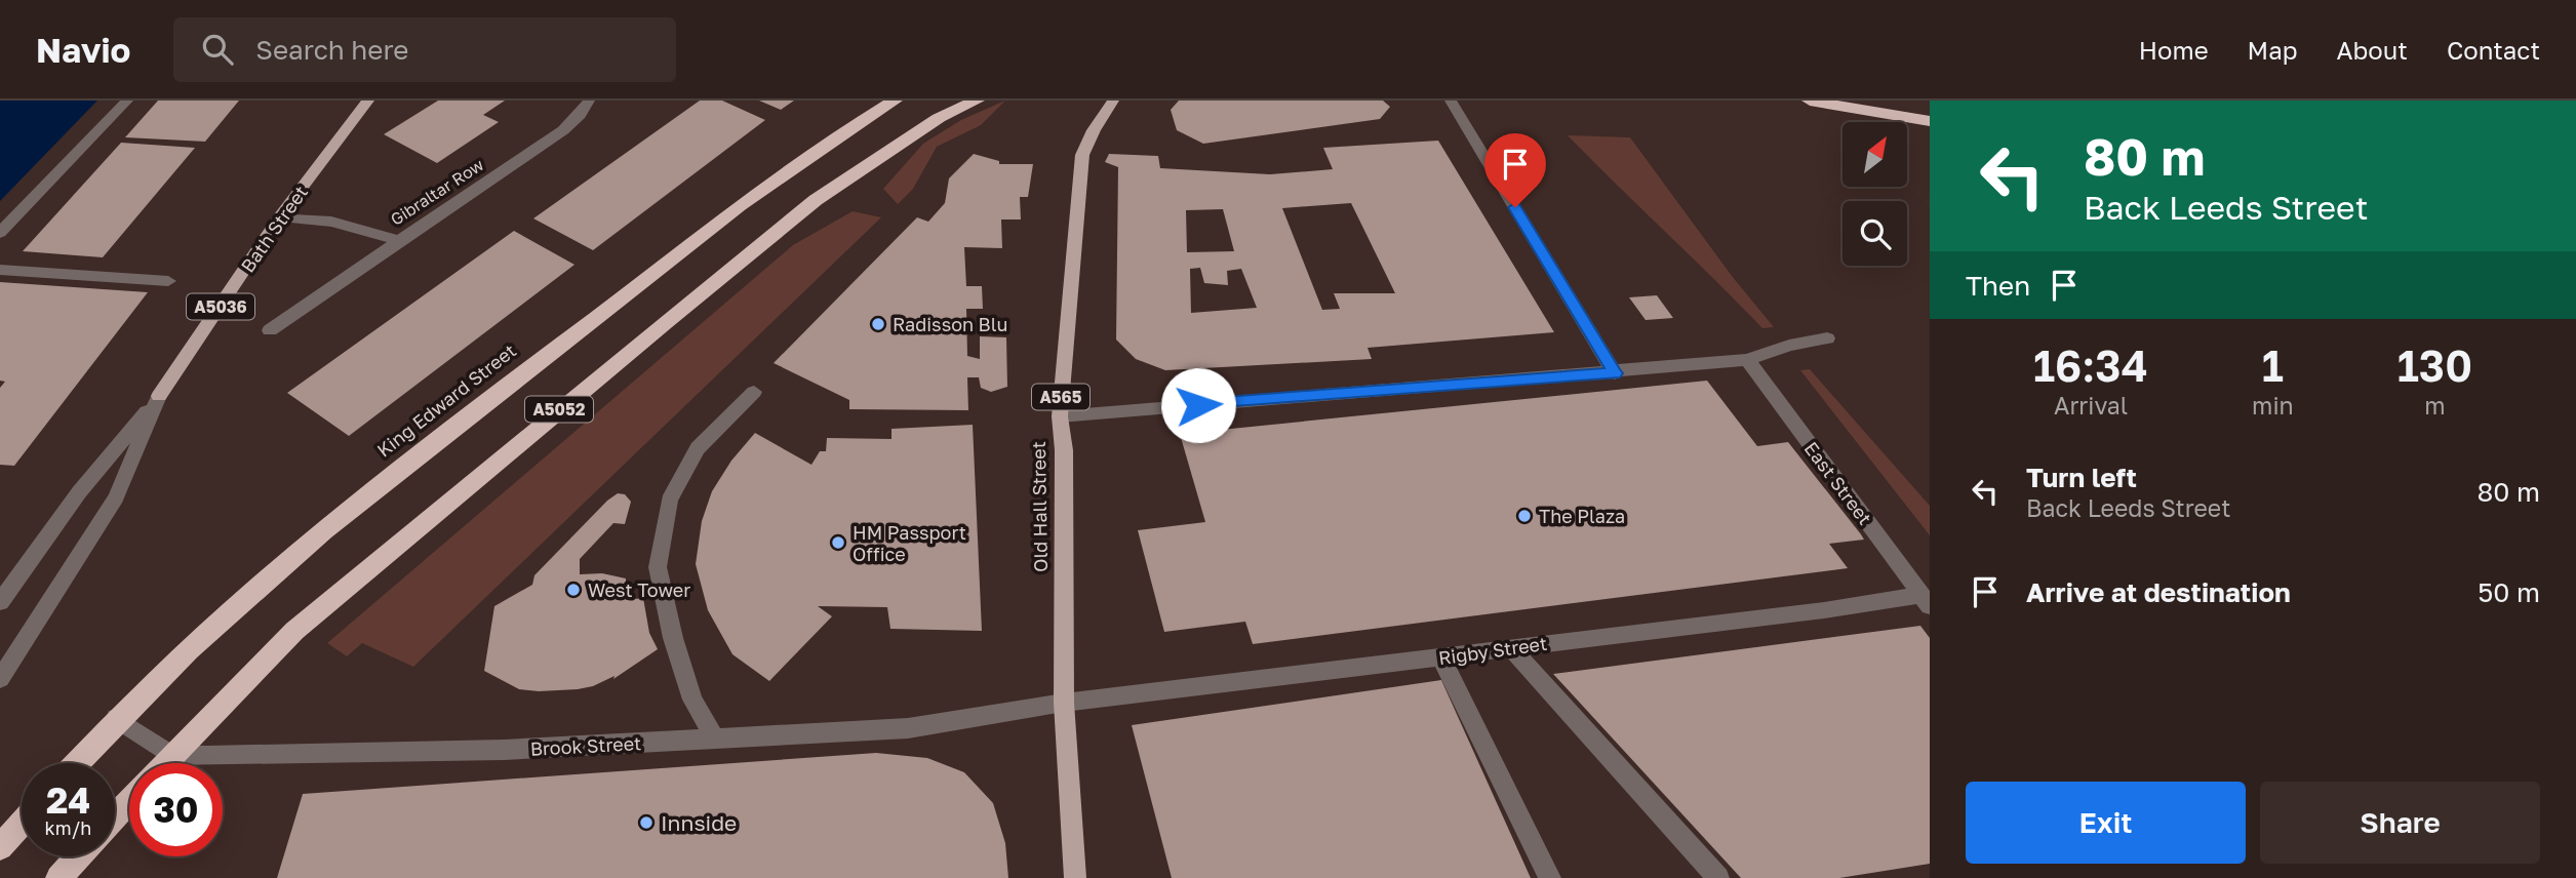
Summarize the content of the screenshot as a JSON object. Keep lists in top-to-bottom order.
{
  "streets": {
    "highway": ["King Edward Street", "A5052"],
    "main road": [
      "Bath Street",
      "A5036",
      "A565",
      "Old Hall Street"
    ],
    "street": [
      "Gibraltar Row",
      "East Street",
      "Rigby Street",
      "Brook Street"
    ]
  },
  "crossings": [
    ["Gibraltar Row", "Bath Street"],
    ["A5052", "Brook Street"],
    ["East Street", "Rigby Street"],
    ["Old Hall Street", "Rigby Street"],
    ["Old Hall Street", "Brook Street"],
    ["Rigby Street", "Brook Street"]
  ],
  "places": [
    "Radisson Blu",
    "The Plaza",
    "HM Passport Office",
    "West Tower",
    "Innside"
  ],
  "north": "top right",
  "page": {
    "header": "Navio",
    "search": "Search here",
    "nav": [
      "Home",
      "Map",
      "About",
      "Contact"
    ],
    "turn": ["80 m", "Back Leeds Street"],
    "then": "Then",
    "eta": [
      "16:34",
      "Arrival",
      "1",
      "min",
      "130",
      "m"
    ],
    "list": [
      {
        "name": "Turn left",
        "note": "Back Leeds Street",
        "value": "80 m"
      },
      {
        "name": "Arrive at destination",
        "value": "50 m"
      }
    ],
    "speed": "24 km/h",
    "limit": "30",
    "buttons": ["Exit", "Share"]
  }
}
